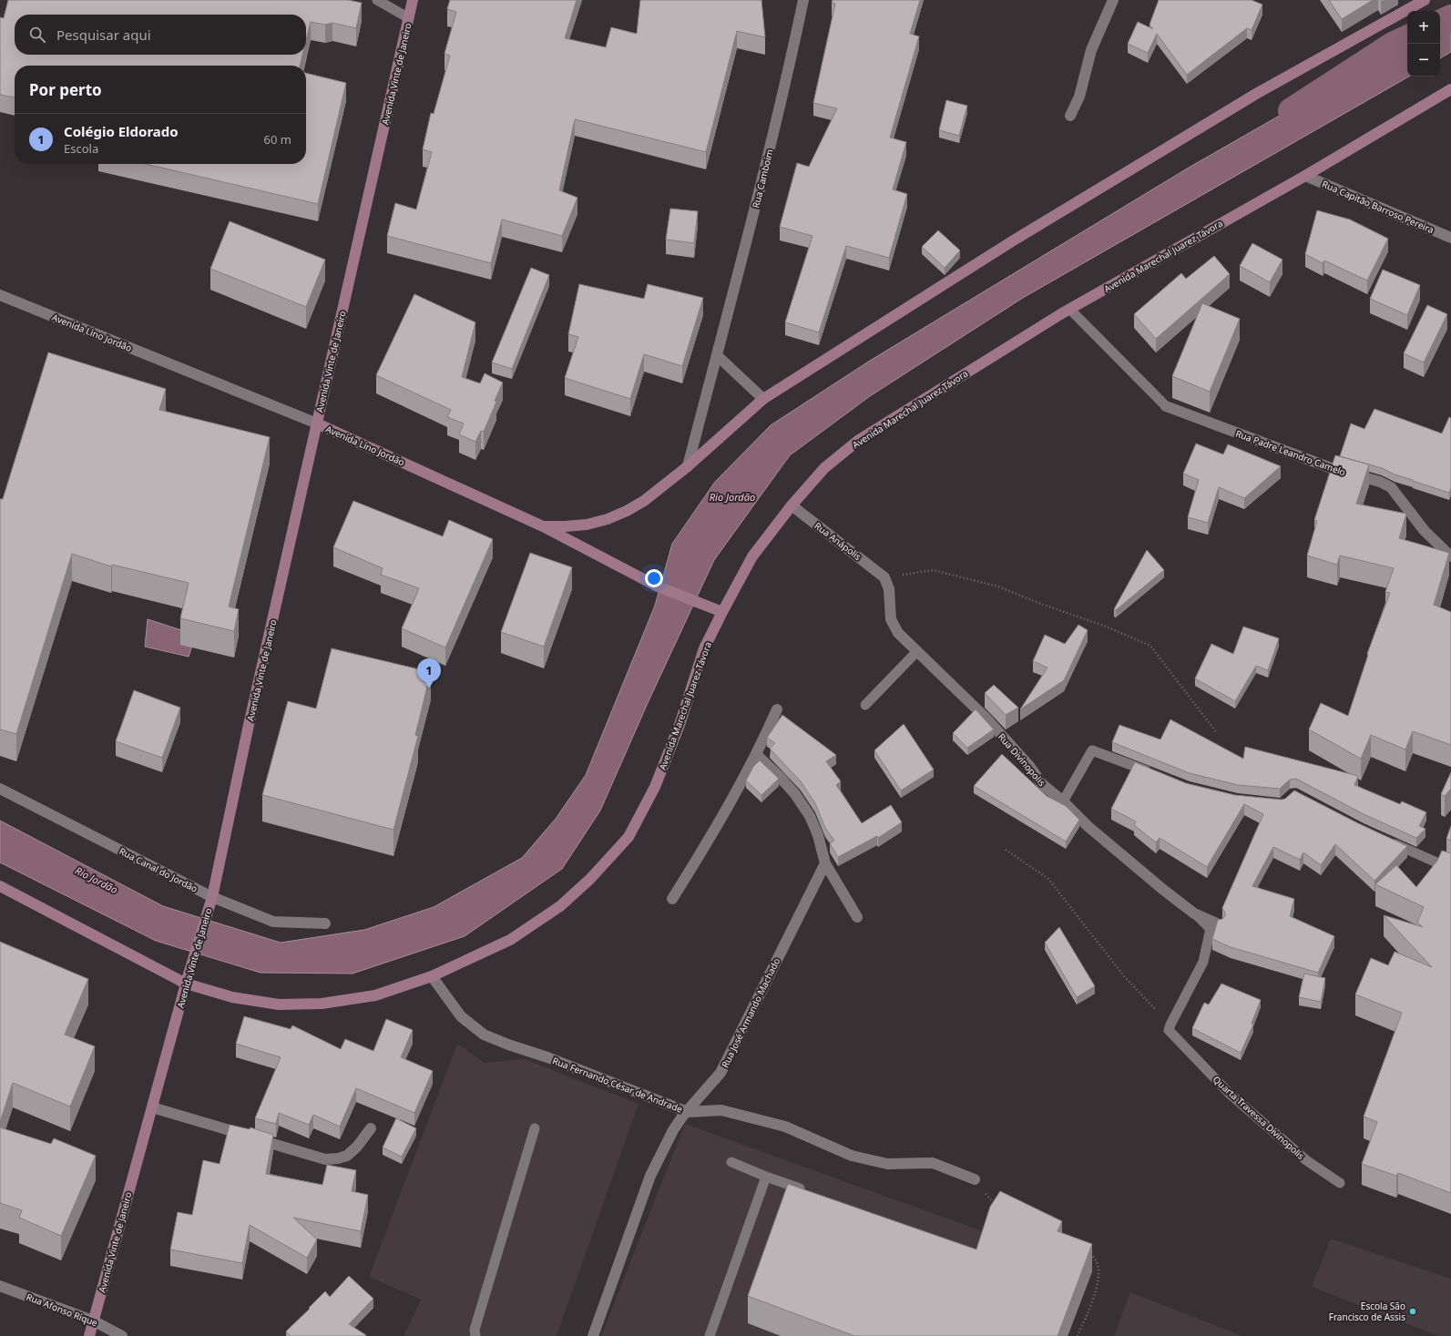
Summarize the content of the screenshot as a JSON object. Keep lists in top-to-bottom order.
{
  "streets": {
    "main road": ["Avenida Vinte de Janeiro", "Avenida Marechal Juarez Távora", "Avenida Lino Jordão"],
    "street": [
      "Rua Camboim",
      "Rua Capitão Barroso Pereira",
      "Rua Padre Leandro Camelo",
      "Rua Anápolis",
      "Rua Divinopolis",
      "Rua Canal do Jordão",
      "Rua José Armando Machado",
      "Rua Fernando César de Andrade",
      "Rua Afonso Rique"
    ],
    "lane": ["Quarta Travessa Divinopolis"]
  },
  "crossings": [
    ["Avenida Vinte de Janeiro", "Avenida Marechal Juarez Távora"],
    ["Avenida Vinte de Janeiro", "Avenida Lino Jordão"],
    ["Avenida Vinte de Janeiro", "Rua Canal do Jordão"],
    ["Avenida Vinte de Janeiro", "Rua Afonso Rique"],
    ["Rua Capitão Barroso Pereira", "Avenida Marechal Juarez Távora"],
    ["Avenida Marechal Juarez Távora", "Avenida Lino Jordão"],
    ["Avenida Marechal Juarez Távora", "Rua Anápolis"],
    ["Avenida Marechal Juarez Távora", "Rua Fernando César de Andrade"],
    ["Rua Anápolis", "Rua Divinopolis"],
    ["Rua José Armando Machado", "Rua Fernando César de Andrade"]
  ],
  "water": ["Rio Jordão"],
  "places": ["Escola São Francisco de Assis"],
  "page": {
    "map_buttons": ["+", "−"],
    "search": "Pesquisar aqui",
    "heading": "Por perto",
    "list": [
      {
        "mark": "1",
        "name": "Colégio Eldorado",
        "note": "Escola",
        "value": "60 m"
      }
    ],
    "pins": "1"
  }
}
